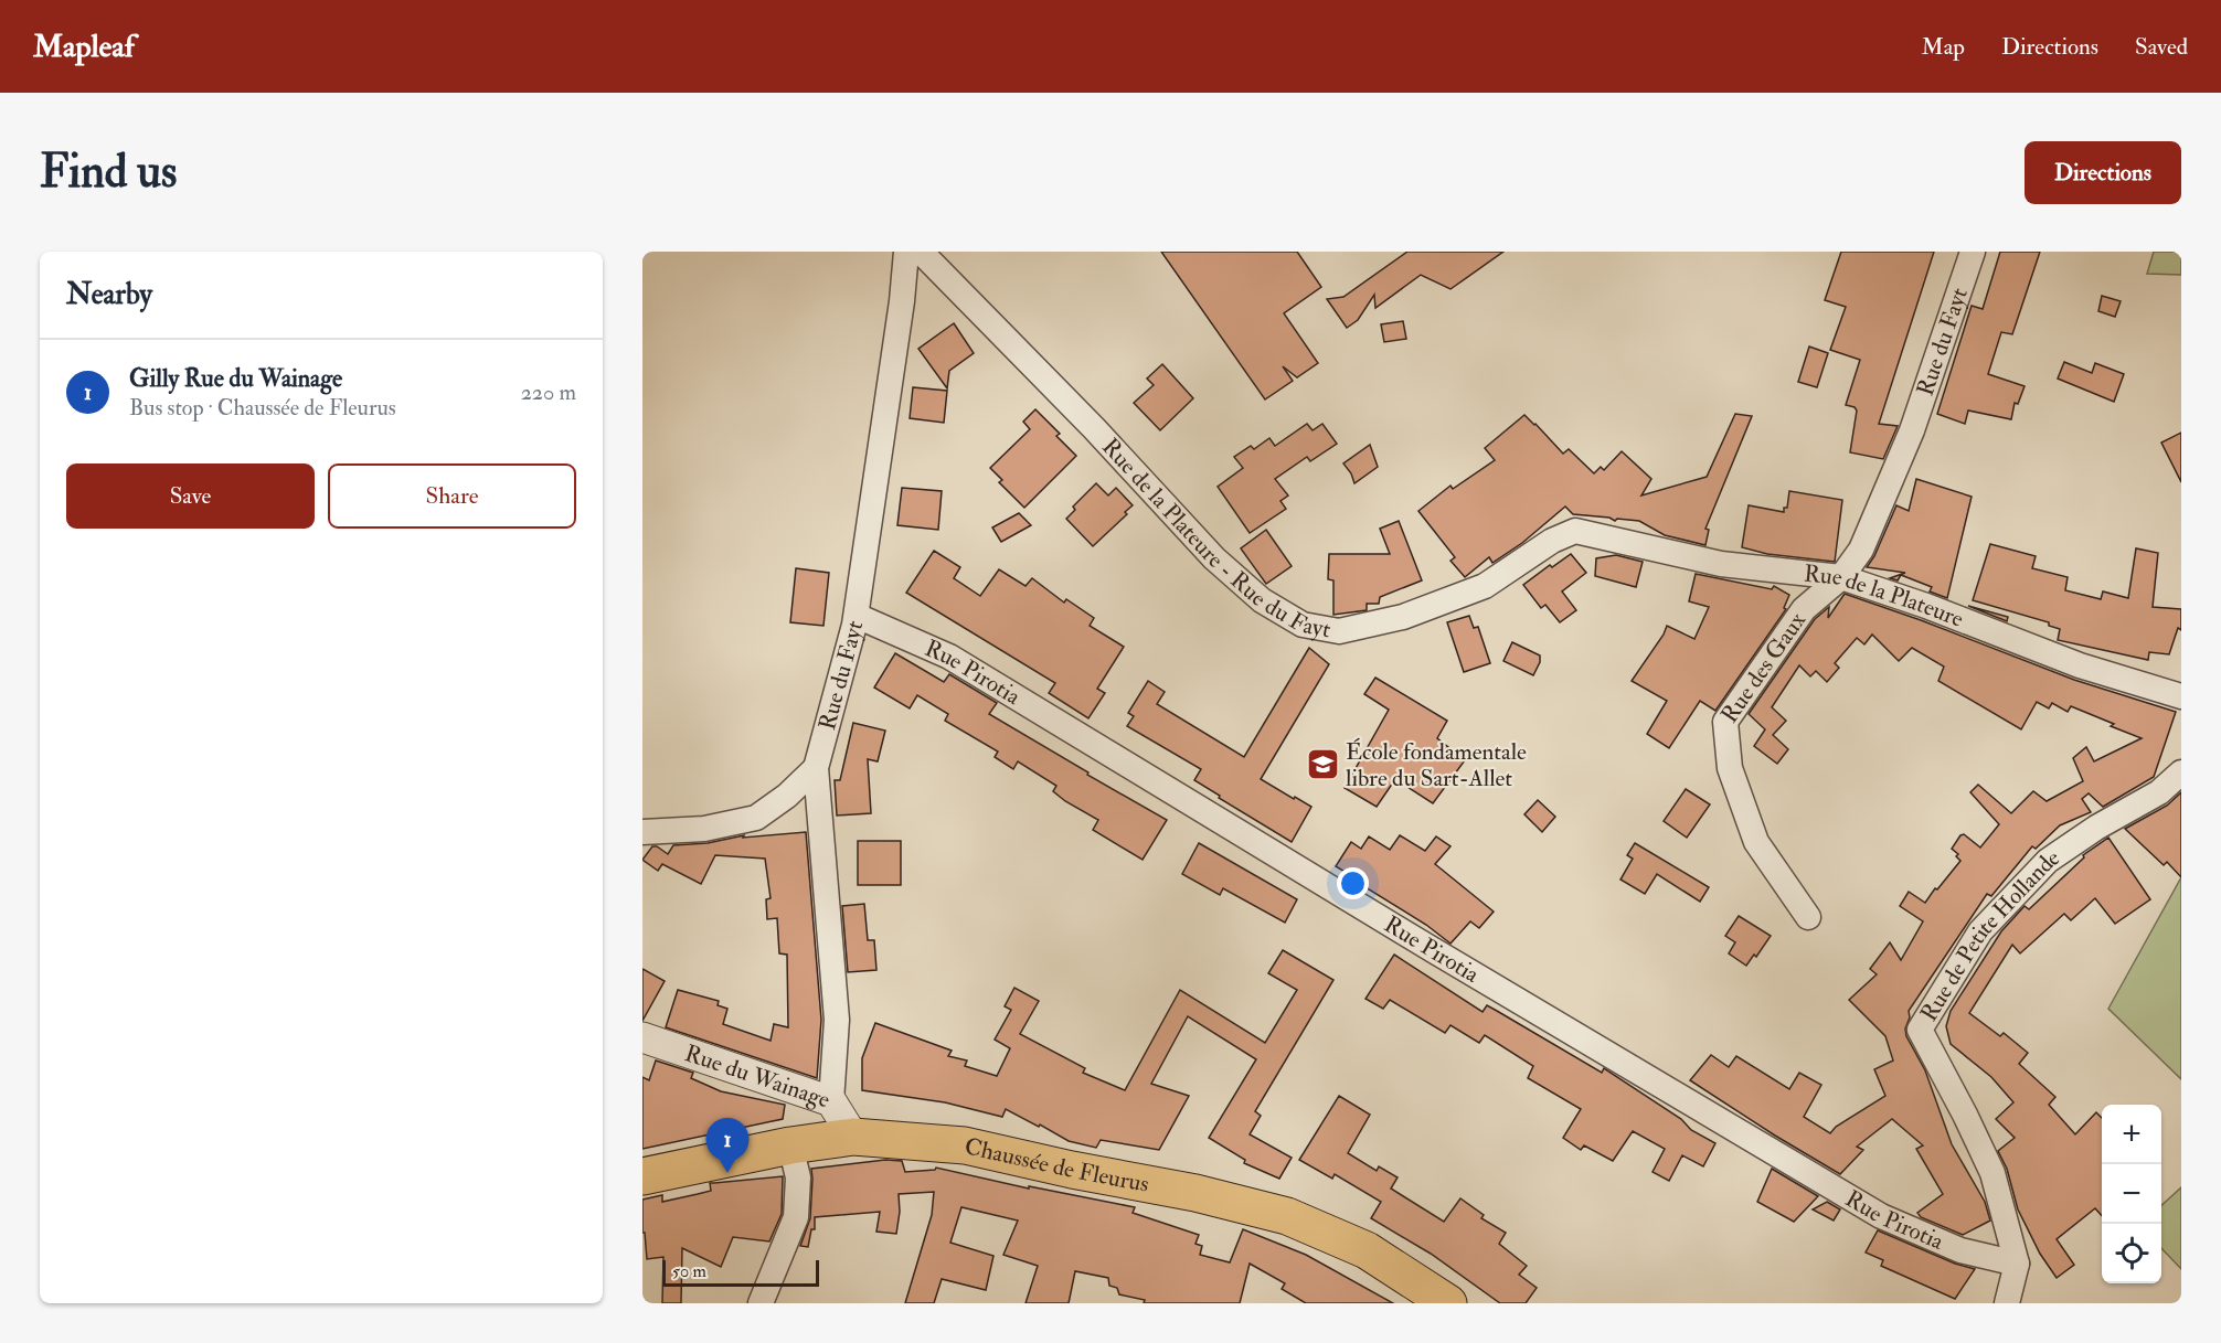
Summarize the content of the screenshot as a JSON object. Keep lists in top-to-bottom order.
{
  "streets": {
    "main road": ["Chaussée de Fleurus"],
    "street": [
      "Rue du Fayt",
      "Rue de la Plateure - Rue du Fayt",
      "Rue de la Plateure",
      "Rue des Gaux",
      "Rue Pirotia",
      "Rue de Petite Hollande",
      "Rue du Wainage"
    ]
  },
  "crossings": [
    ["Rue du Fayt", "Rue des Gaux"],
    ["Rue du Fayt", "Rue Pirotia"],
    ["Rue du Fayt", "Rue du Wainage"],
    ["Rue de la Plateure - Rue du Fayt", "Rue de la Plateure"],
    ["Rue de la Plateure", "Rue des Gaux"],
    ["Rue Pirotia", "Rue de Petite Hollande"],
    ["Rue du Wainage", "Chaussée de Fleurus"]
  ],
  "places": {
    "school or university": ["École fondamentale libre du Sart-Allet"]
  },
  "scale_bar": "50 m",
  "page": {
    "header": "Mapleaf",
    "nav": ["Map", "Directions", "Saved"],
    "buttons": [
      "Directions",
      ["Save", "Share"]
    ],
    "title": "Find us",
    "heading": "Nearby",
    "list": [
      {
        "mark": "1",
        "name": "Gilly Rue du Wainage",
        "note": "Bus stop · Chaussée de Fleurus",
        "value": "220 m"
      }
    ],
    "map_buttons": ["+", "−"],
    "pins": "1",
    "scale": "50 m"
  }
}
